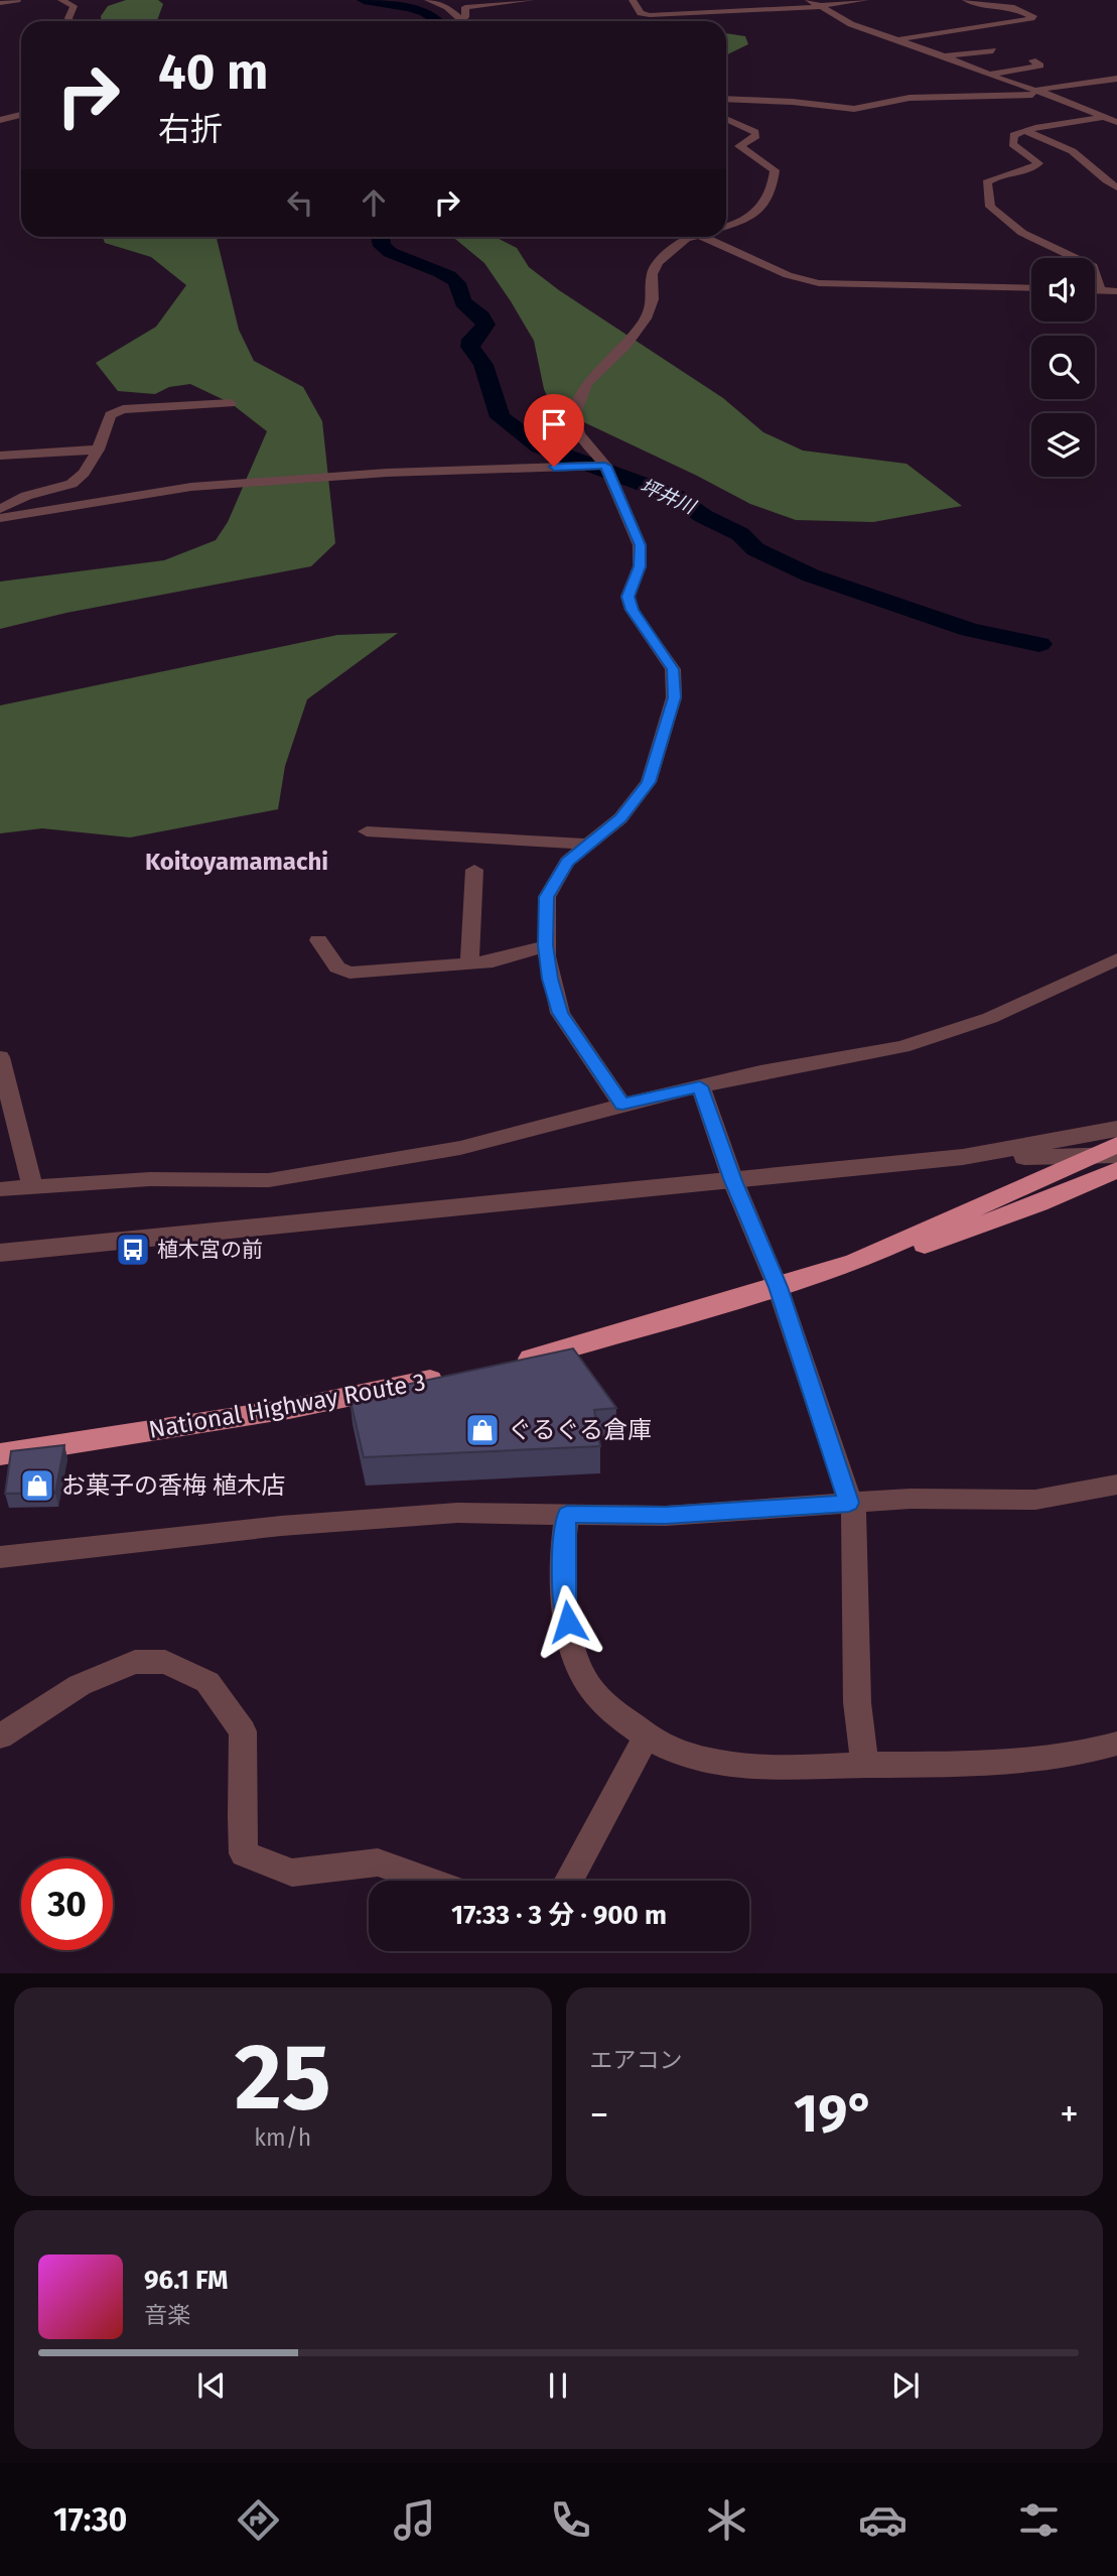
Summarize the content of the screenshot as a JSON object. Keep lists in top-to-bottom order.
{
  "streets": {
    "highway": ["National Highway Route 3"]
  },
  "districts": ["Koitoyamamachi"],
  "water": ["坪井川"],
  "places": {
    "bus stop": ["植木宮の前"],
    "shop": ["ぐるぐる倉庫", "お菓子の香梅 植木店"]
  },
  "page": {
    "turn": ["40 m", "右折"],
    "limit": "30",
    "trip": "17:33 · 3 分 · 900 m",
    "tile": [
      ["25", "km/h"],
      "エアコン"
    ],
    "heat": ["−", "19°", "+"],
    "song": ["96.1 FM", "音楽"],
    "tabs": "17:30"
  }
}
